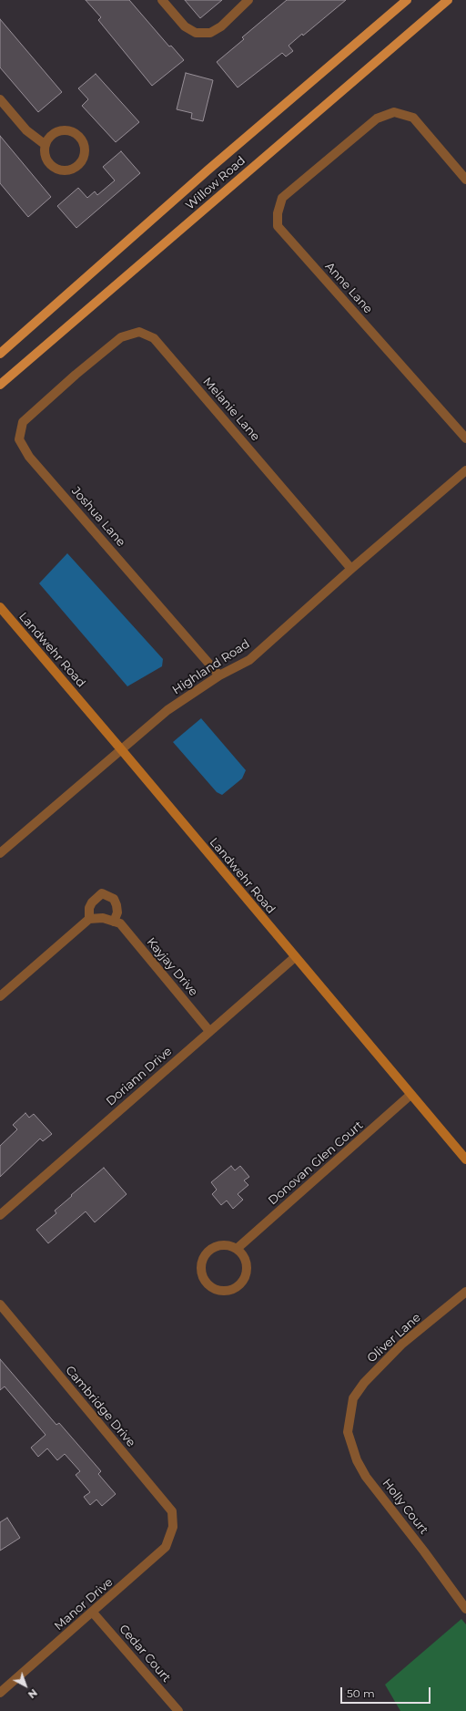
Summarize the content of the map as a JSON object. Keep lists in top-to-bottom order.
{
  "streets": {
    "main road": ["Willow Road", "Landwehr Road"],
    "street": [
      "Anne Lane",
      "Melanie Lane",
      "Joshua Lane",
      "Highland Road",
      "Kayjay Drive",
      "Doriann Drive",
      "Donovan Glen Court",
      "Oliver Lane",
      "Cambridge Drive",
      "Holly Court",
      "Manor Drive",
      "Cedar Court"
    ]
  },
  "crossings": [
    ["Melanie Lane", "Joshua Lane"],
    ["Melanie Lane", "Highland Road"],
    ["Joshua Lane", "Highland Road"],
    ["Landwehr Road", "Highland Road"],
    ["Landwehr Road", "Doriann Drive"],
    ["Landwehr Road", "Donovan Glen Court"],
    ["Kayjay Drive", "Doriann Drive"],
    ["Oliver Lane", "Holly Court"],
    ["Cambridge Drive", "Manor Drive"],
    ["Manor Drive", "Cedar Court"]
  ],
  "scale_bar": "50 m",
  "north": "bottom right"
}
